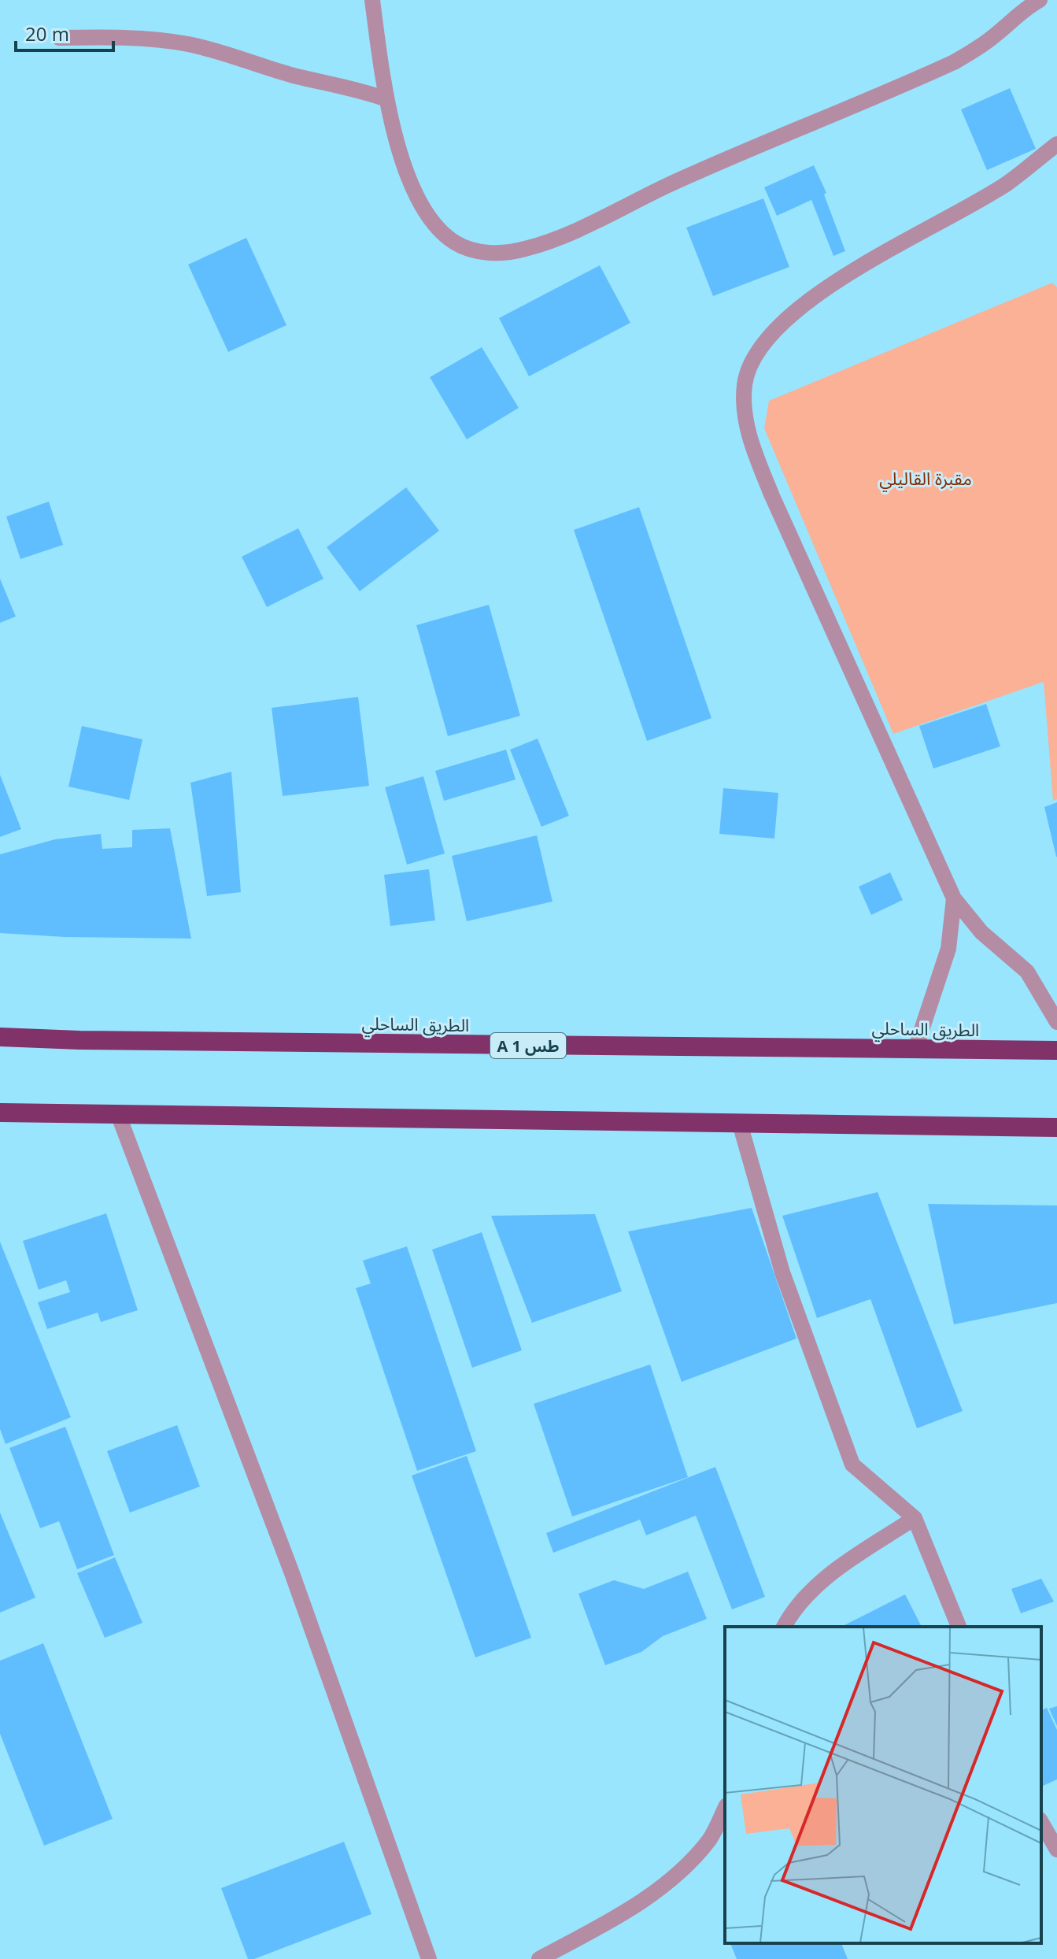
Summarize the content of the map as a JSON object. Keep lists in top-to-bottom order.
{
  "streets": {
    "highway": ["الطريق الساحلي", "A 1 طس"]
  },
  "parks": ["مقبرة القاليلي"],
  "scale_bar": "20 m"
}
